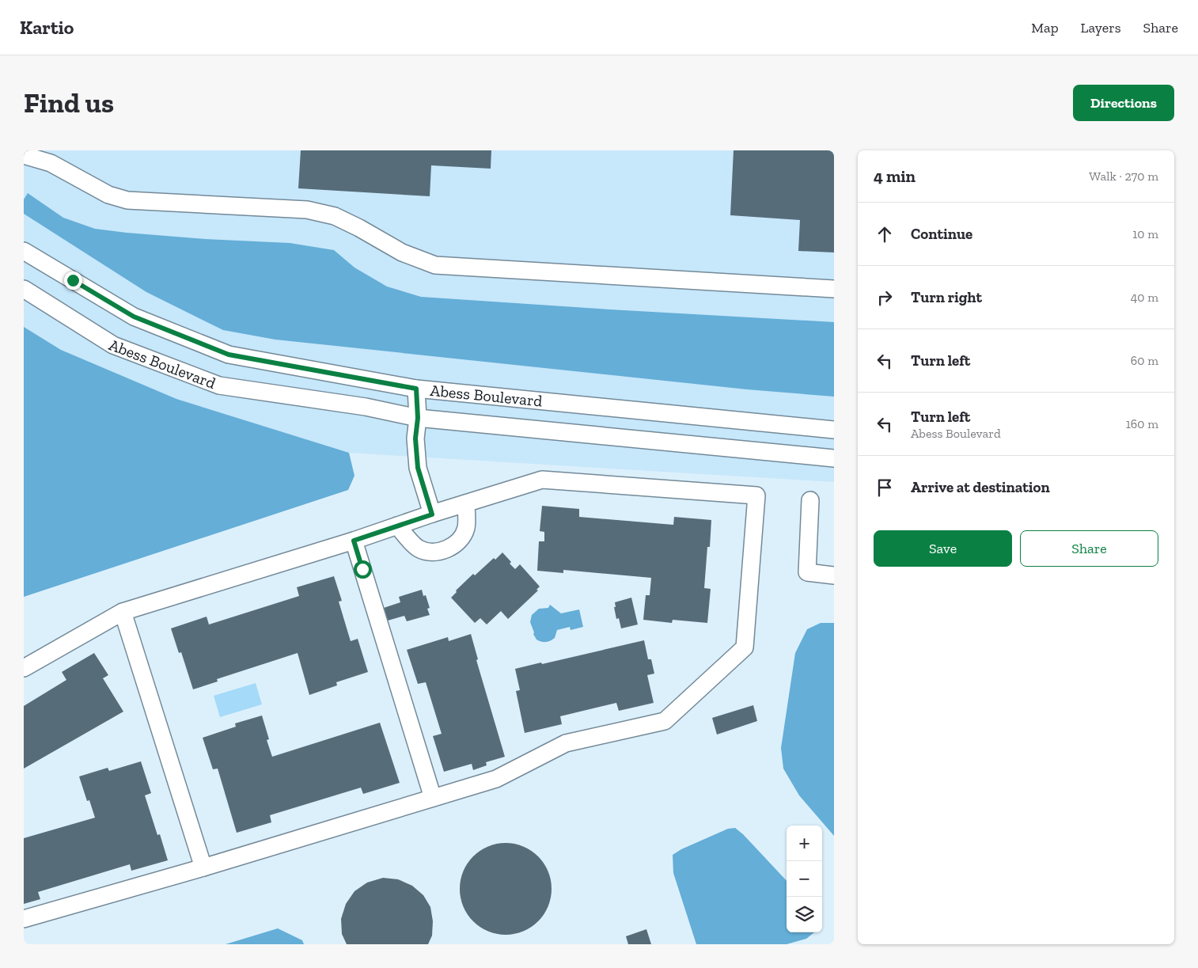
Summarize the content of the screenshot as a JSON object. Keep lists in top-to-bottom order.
{
  "streets": {
    "street": ["Abess Boulevard"]
  },
  "page": {
    "header": "Kartio",
    "nav": ["Map", "Layers", "Share"],
    "buttons": [
      "Directions",
      ["Save", "Share"]
    ],
    "title": "Find us",
    "heading": ["4 min", "Walk · 270 m"],
    "list": [
      ["Continue", "10 m"],
      ["Turn right", "40 m"],
      ["Turn left", "60 m"],
      ["Turn left", "Abess Boulevard", "160 m"],
      "Arrive at destination"
    ],
    "map_buttons": ["+", "−"]
  }
}
